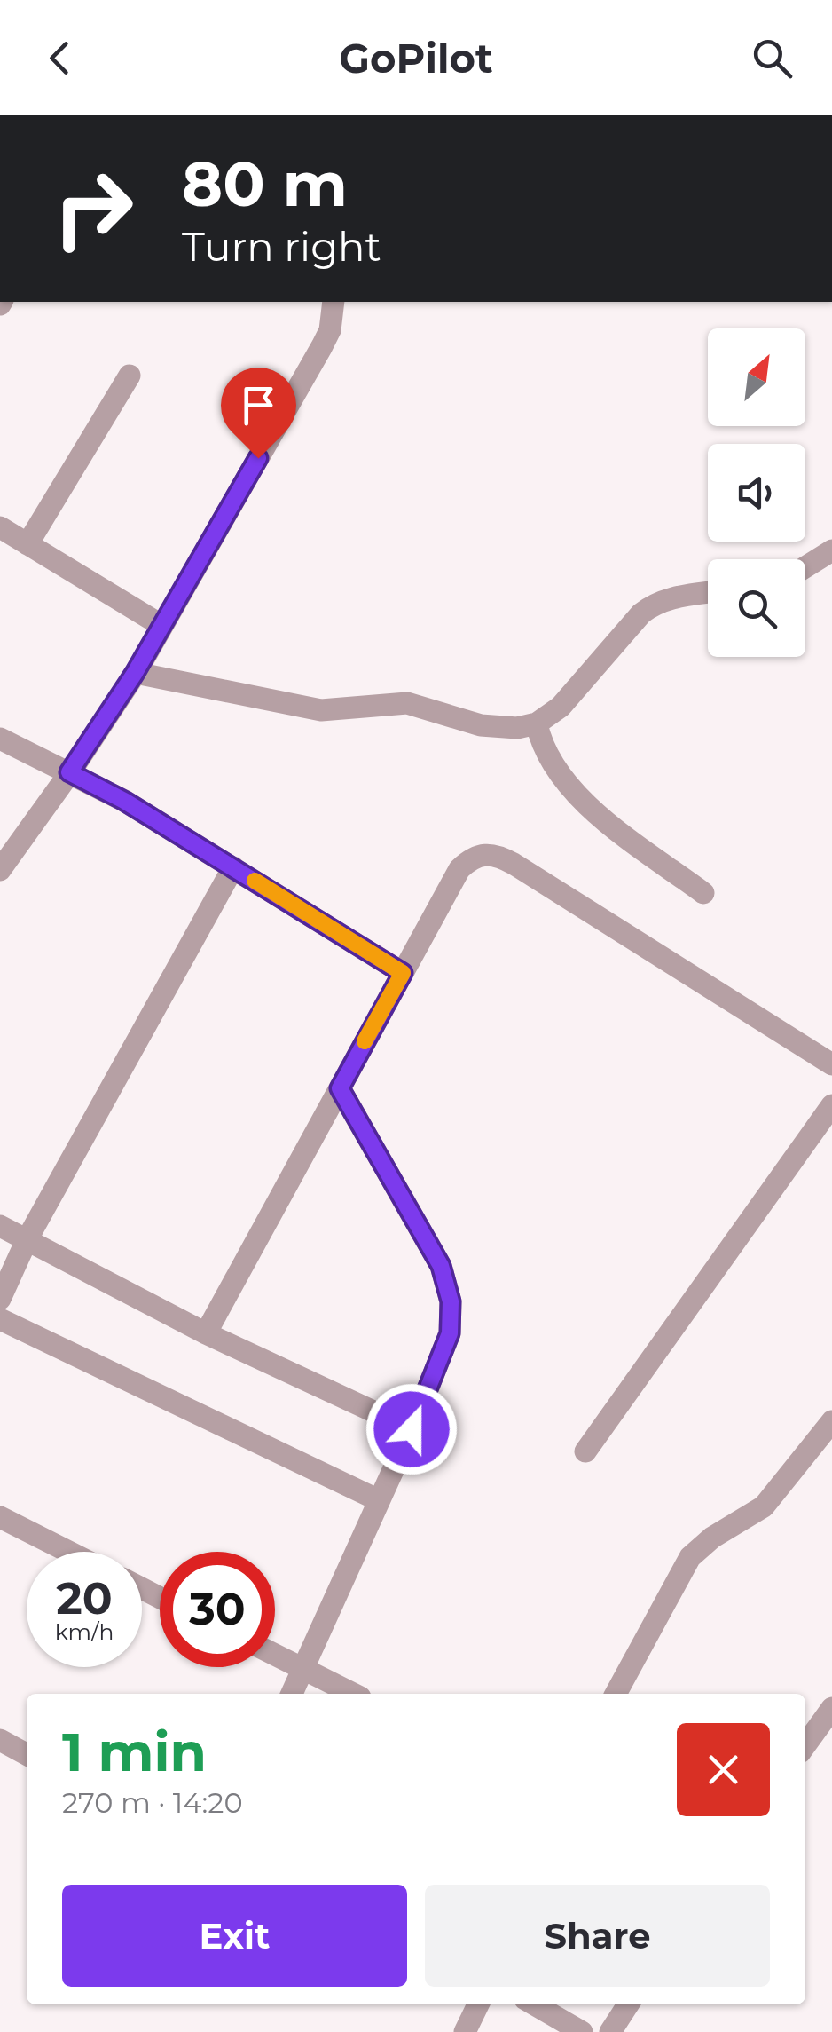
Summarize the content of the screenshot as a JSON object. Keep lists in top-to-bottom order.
{
  "north": "top right",
  "page": {
    "header": "GoPilot",
    "turn": ["80 m", "Turn right"],
    "speed": "20 km/h",
    "limit": "30",
    "heading": ["1 min", "270 m · 14:20"],
    "buttons": ["Exit", "Share"]
  }
}
